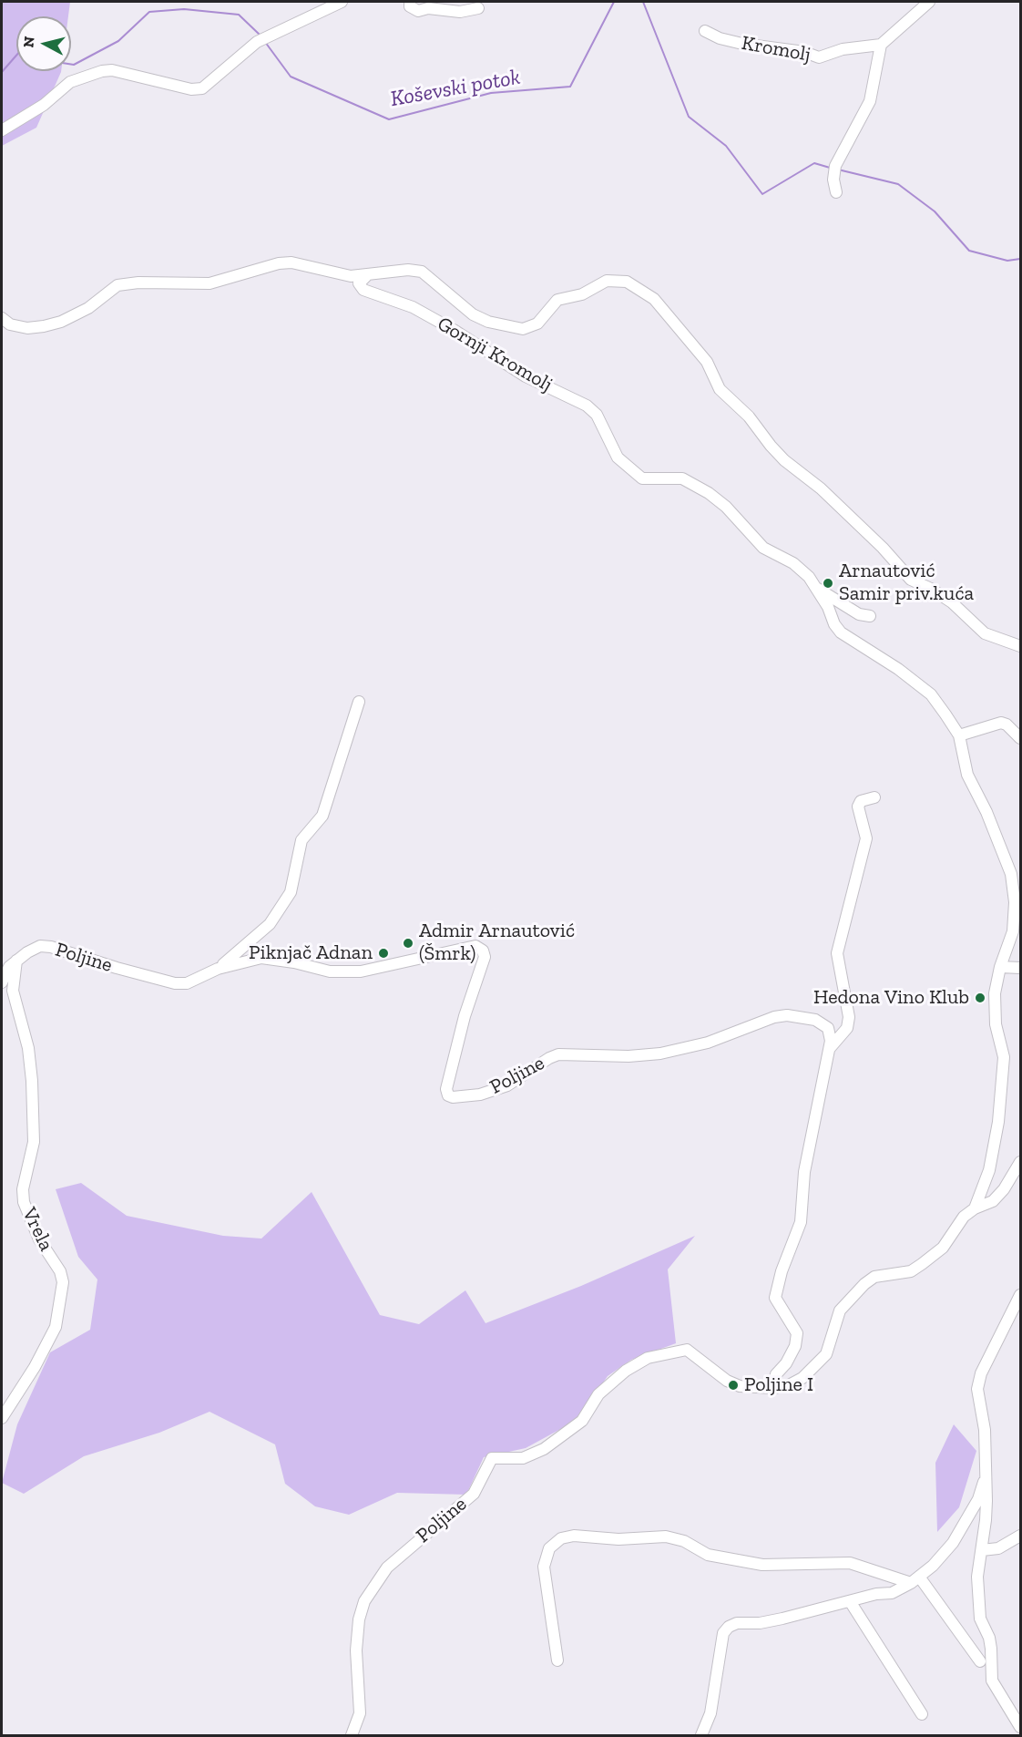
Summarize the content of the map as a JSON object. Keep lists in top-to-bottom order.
{
  "streets": {
    "street": [
      "Kromolj",
      "Gornji Kromolj",
      "Poljine",
      "Vrela"
    ]
  },
  "crossings": [
    ["Gornji Kromolj", "Poljine"],
    ["Poljine", "Vrela"]
  ],
  "water": ["Koševski potok"],
  "places": [
    "Arnautović Samir priv.kuća",
    "Admir Arnautović (Šmrk)",
    "Piknjač Adnan",
    "Hedona Vino Klub",
    "Poljine I"
  ],
  "north": "left"
}
